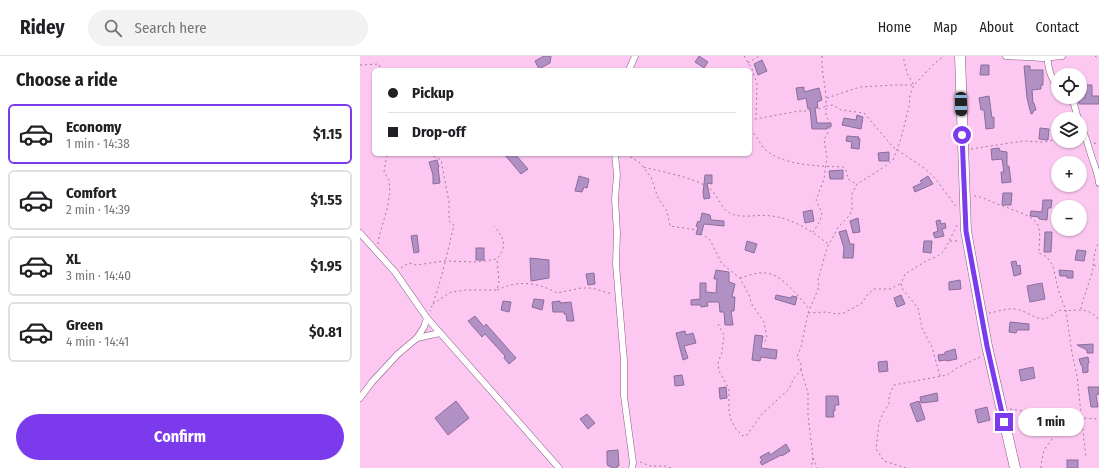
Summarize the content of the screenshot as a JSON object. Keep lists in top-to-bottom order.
{
  "page": {
    "header": "Ridey",
    "search": "Search here",
    "nav": [
      "Home",
      "Map",
      "About",
      "Contact"
    ],
    "heading": "Choose a ride",
    "map_buttons": ["+", "−"],
    "banner": ["Pickup", "Drop-off"],
    "list": [
      {
        "name": "Economy",
        "note": "1 min · 14:38",
        "value": "$1.15"
      },
      {
        "name": "Comfort",
        "note": "2 min · 14:39",
        "value": "$1.55"
      },
      {
        "name": "XL",
        "note": "3 min · 14:40",
        "value": "$1.95"
      },
      {
        "name": "Green",
        "note": "4 min · 14:41",
        "value": "$0.81"
      }
    ],
    "buttons": "Confirm",
    "bubble": "1 min"
  }
}
